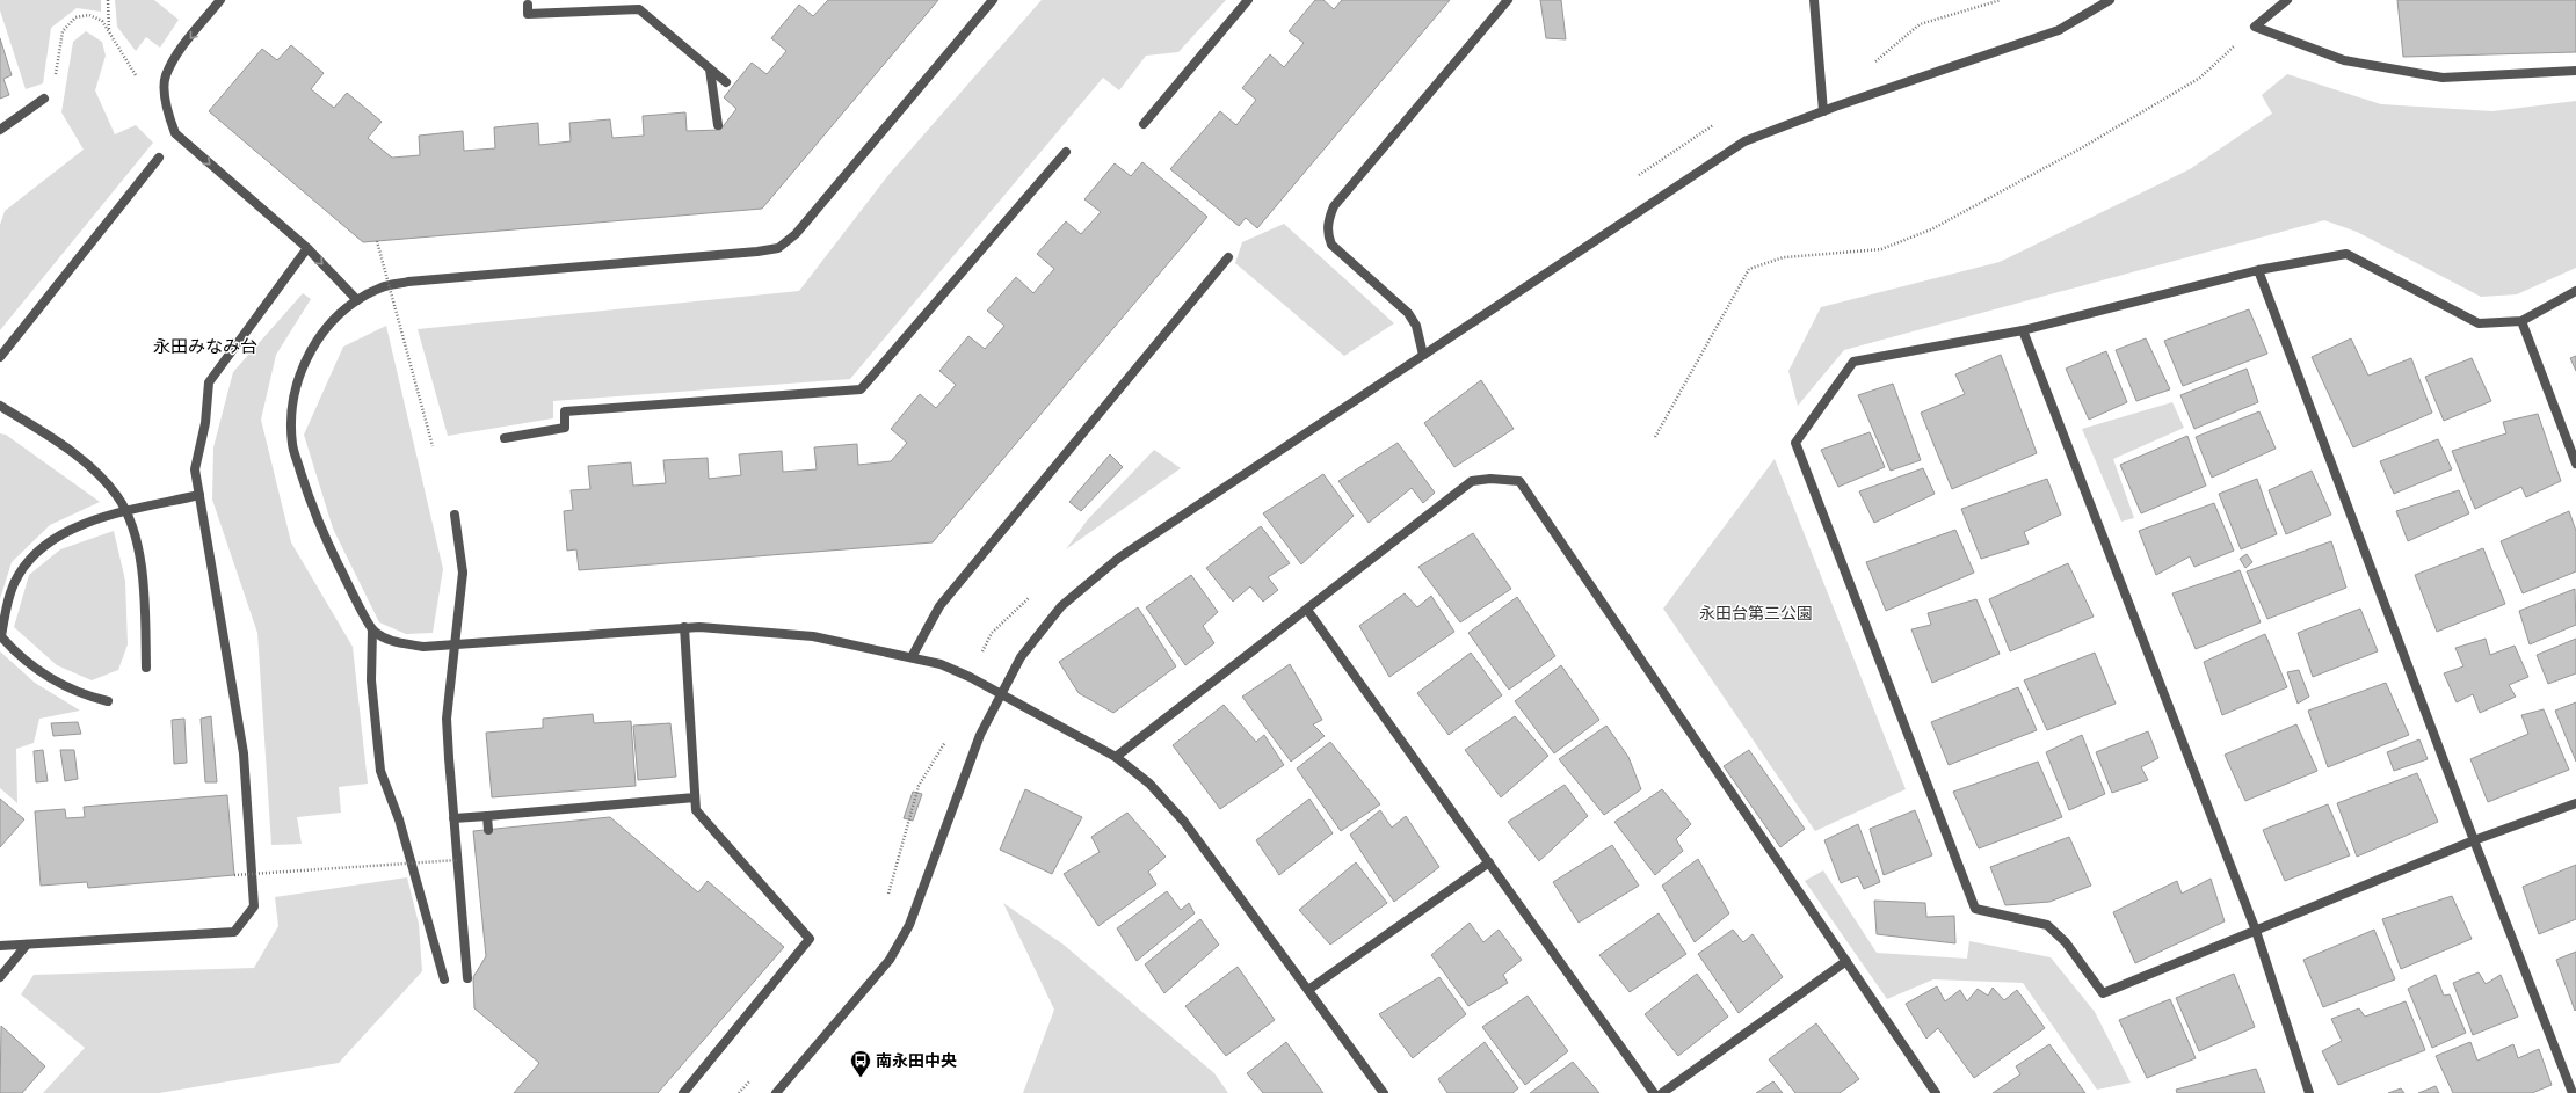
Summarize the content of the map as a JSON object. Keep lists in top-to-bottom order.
{
  "districts": ["永田みなみ台"],
  "parks": ["永田台第三公園"],
  "places": {
    "bus stop": ["南永田中央"]
  }
}
